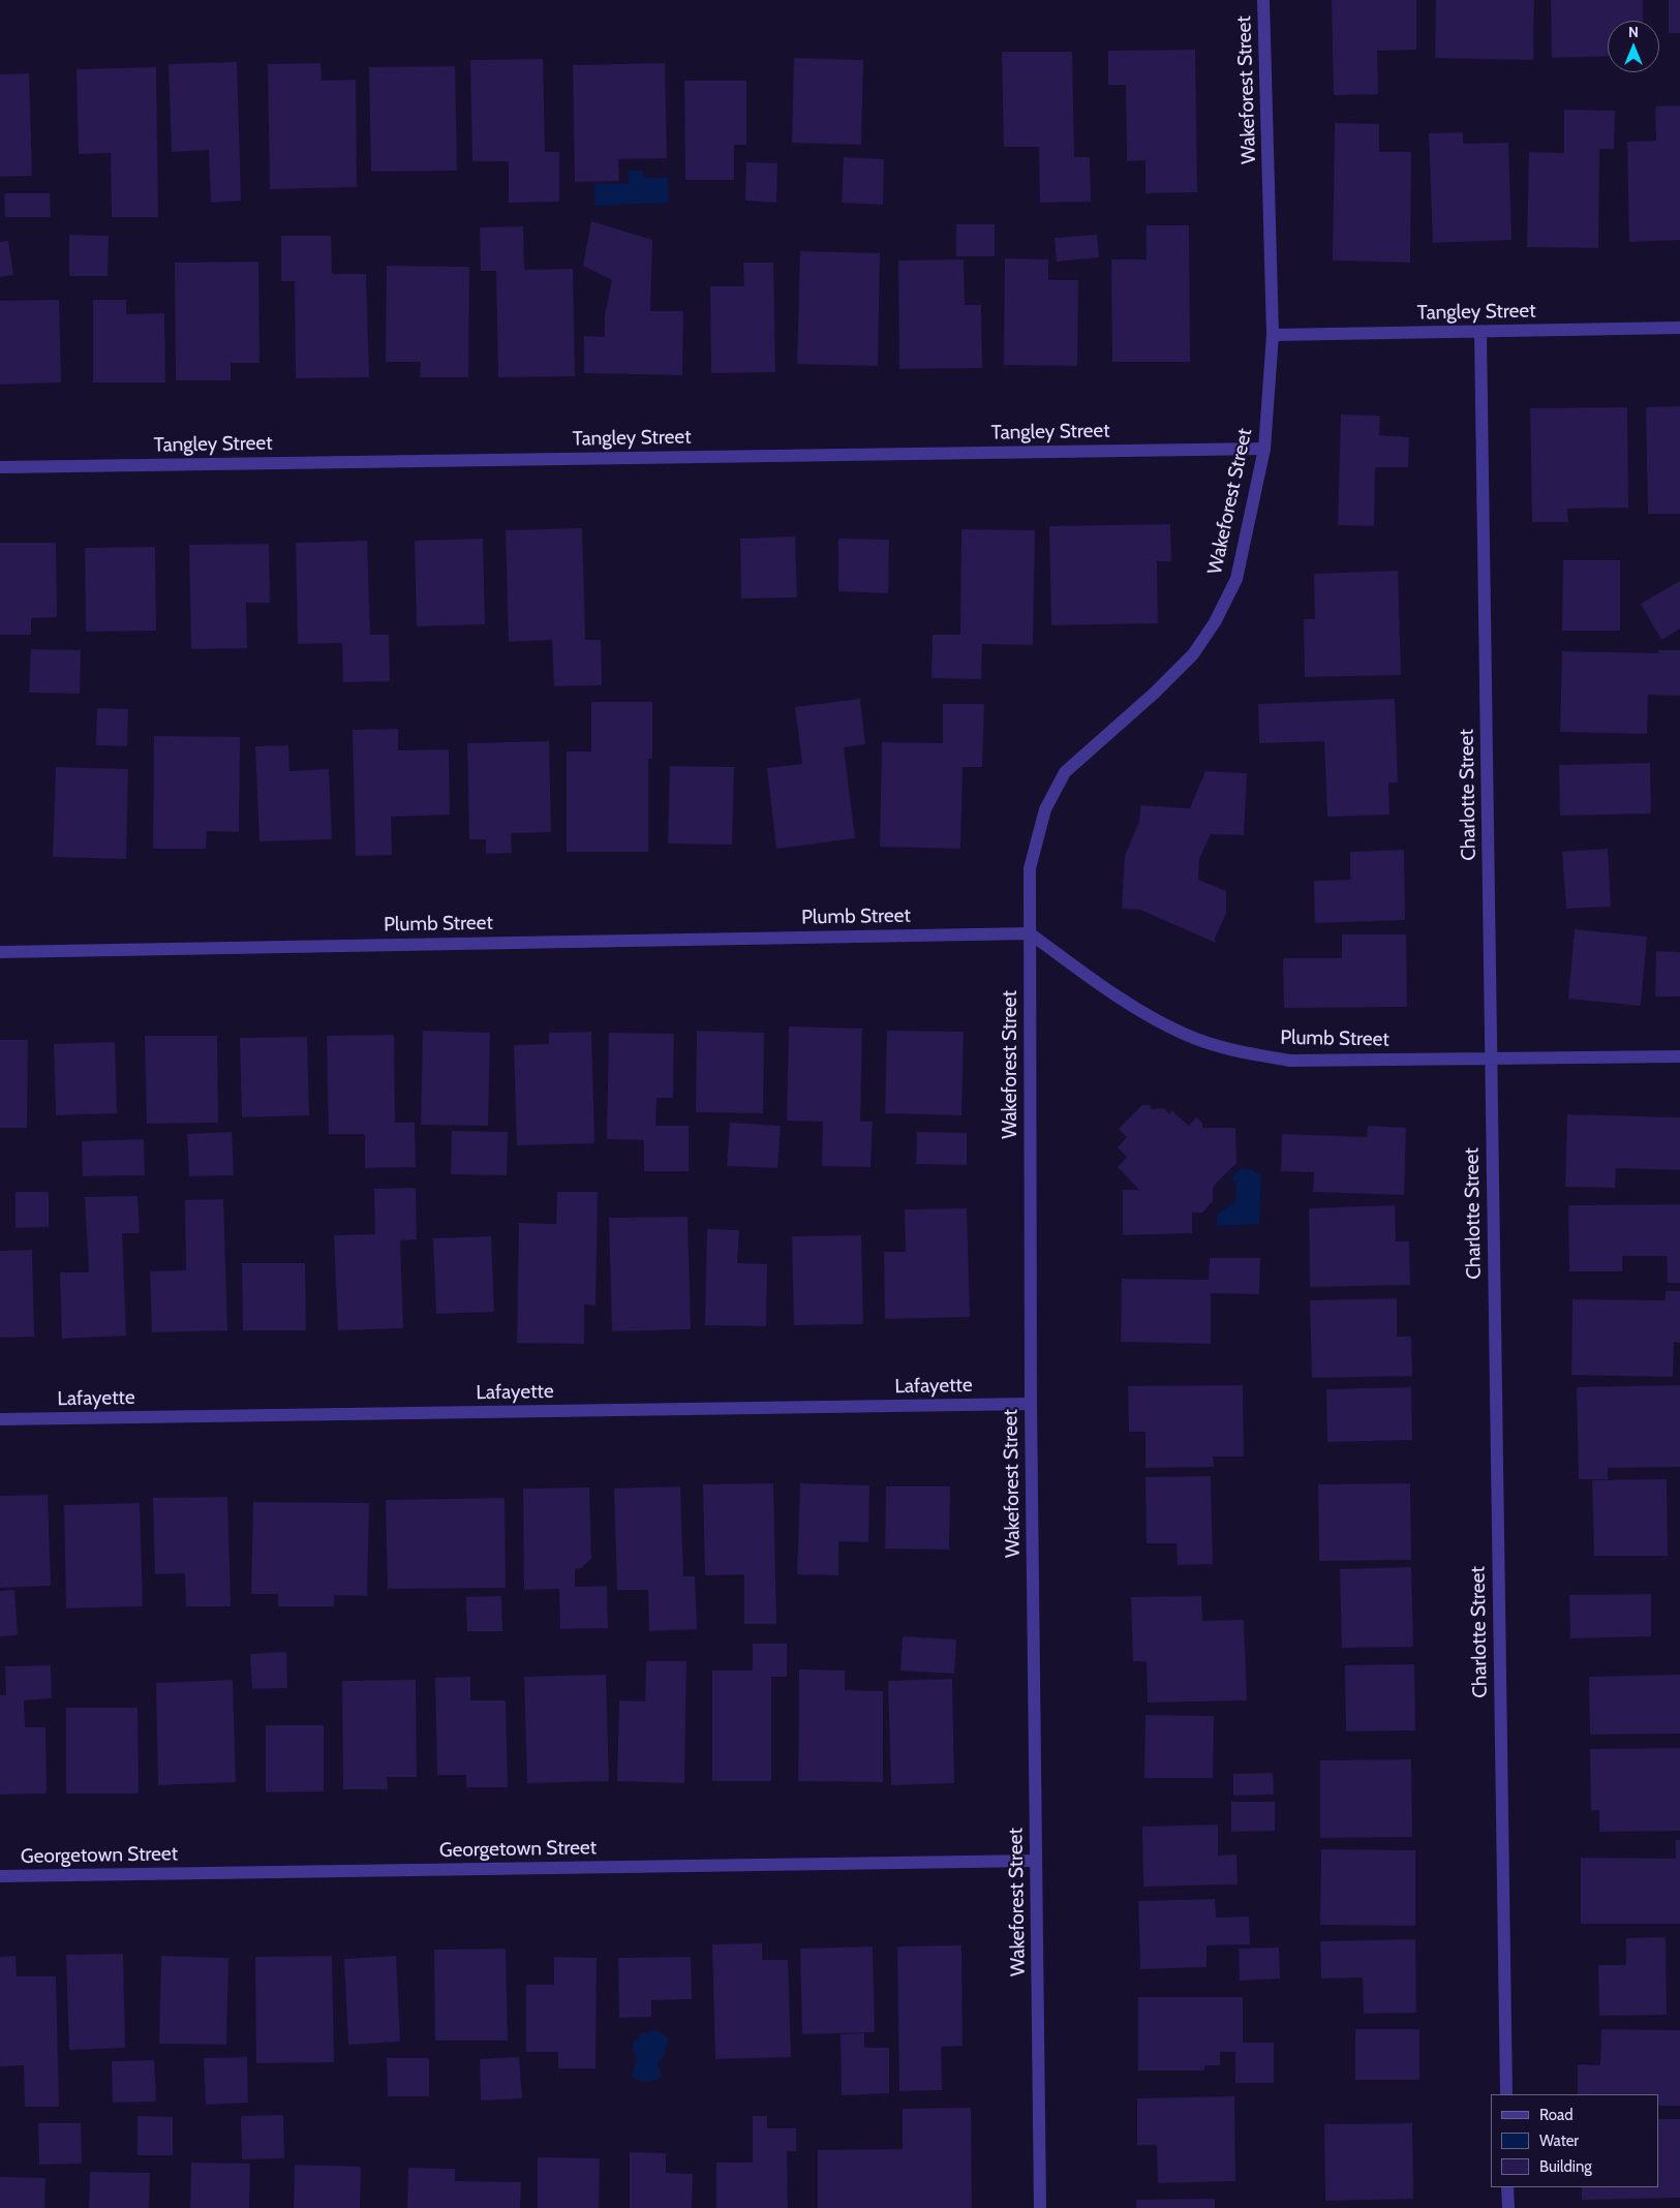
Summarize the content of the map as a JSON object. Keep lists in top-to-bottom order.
{
  "streets": {
    "street": [
      "Wakeforest Street",
      "Tangley Street",
      "Charlotte Street",
      "Plumb Street",
      "Lafayette",
      "Georgetown Street"
    ]
  },
  "crossings": [
    ["Wakeforest Street", "Tangley Street"],
    ["Wakeforest Street", "Plumb Street"],
    ["Wakeforest Street", "Lafayette"],
    ["Wakeforest Street", "Georgetown Street"],
    ["Tangley Street", "Charlotte Street"],
    ["Charlotte Street", "Plumb Street"]
  ],
  "legend": ["Road", "Water", "Building"],
  "north": "top"
}
